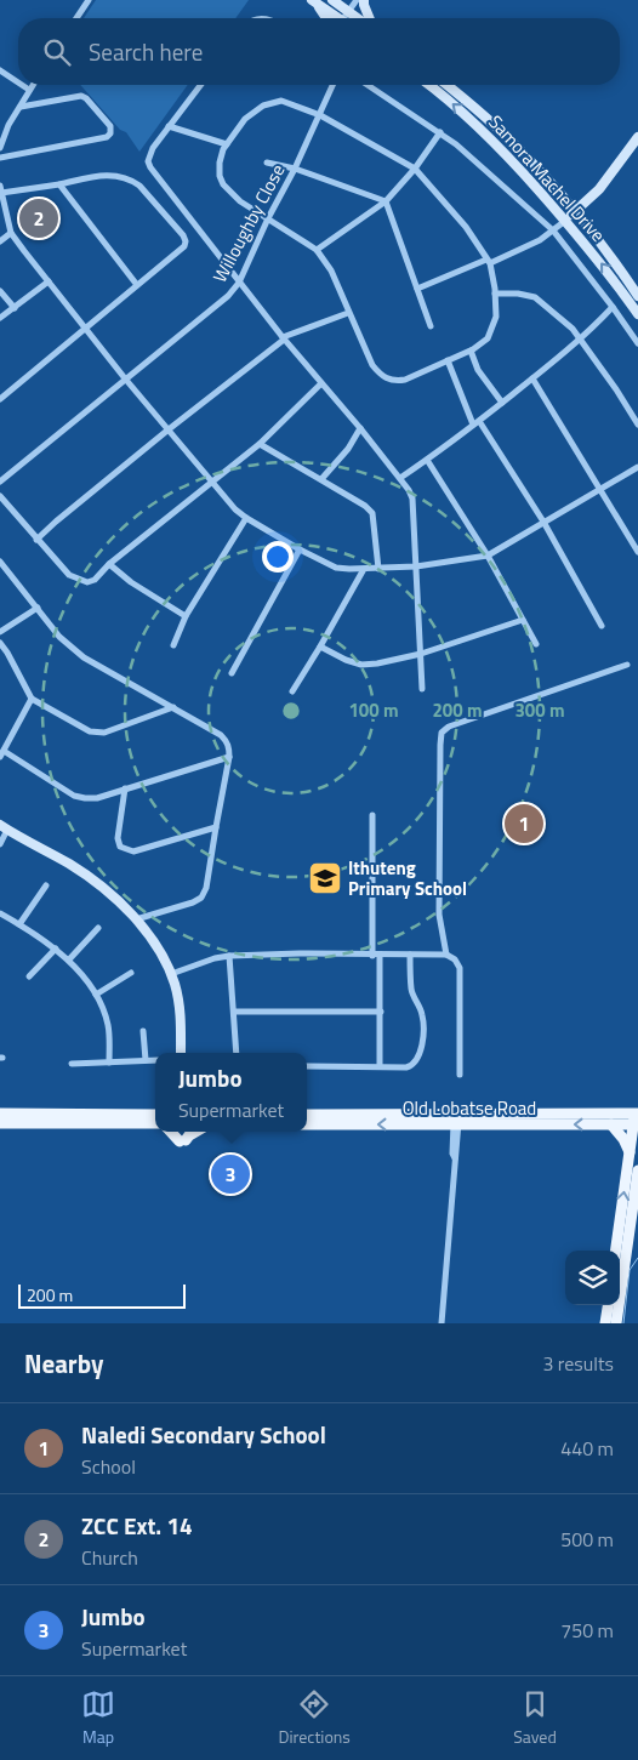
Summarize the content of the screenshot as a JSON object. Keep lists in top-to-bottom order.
{
  "streets": {
    "main road": ["Samora Machel Drive", "Old Lobatse Road"],
    "street": ["Willoughby Close"]
  },
  "places": {
    "school or university": ["Ithuteng Primary School"]
  },
  "scale_bar": "200 m",
  "page": {
    "search": "Search here",
    "pins": ["2", "1", "3"],
    "popup": ["Jumbo", "Supermarket"],
    "scale": "200 m",
    "heading": ["Nearby", "3 results"],
    "list": [
      {
        "mark": "1",
        "name": "Naledi Secondary School",
        "note": "School",
        "value": "440 m"
      },
      {
        "mark": "2",
        "name": "ZCC Ext. 14",
        "note": "Church",
        "value": "500 m"
      },
      {
        "mark": "3",
        "name": "Jumbo",
        "note": "Supermarket",
        "value": "750 m"
      }
    ],
    "nav": ["Map", "Directions", "Saved"]
  },
  "rings": ["100 m", "200 m", "300 m"]
}
